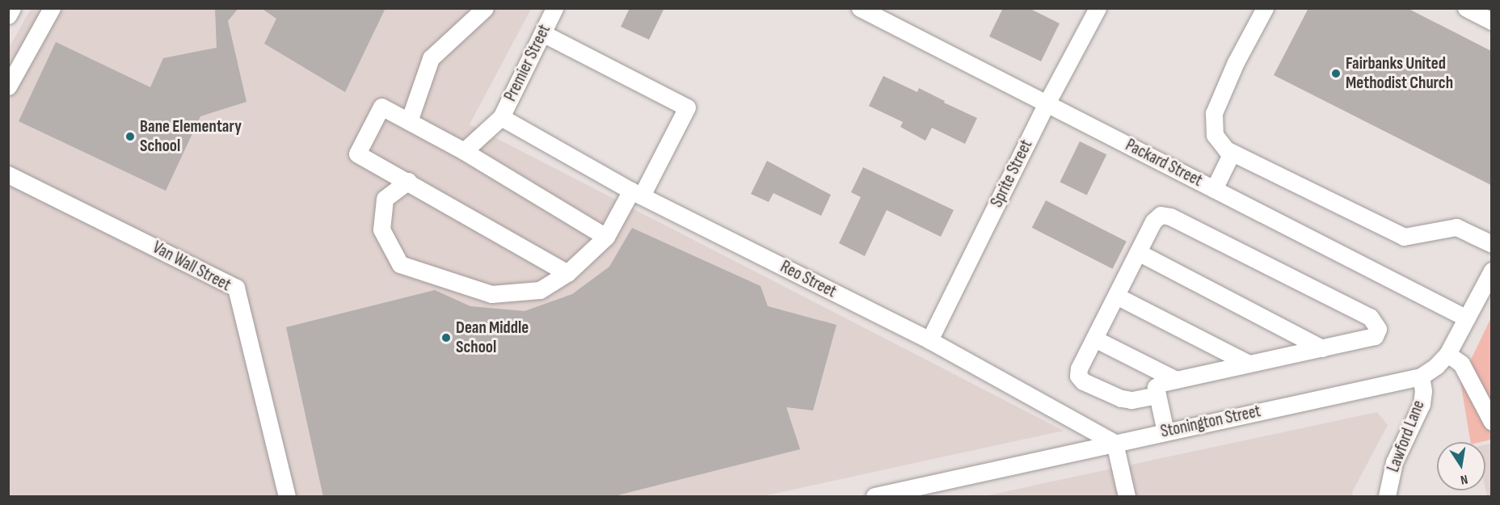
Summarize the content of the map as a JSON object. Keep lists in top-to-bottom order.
{
  "streets": {
    "street": [
      "Premier Street",
      "Packard Street",
      "Sprite Street",
      "Van Wall Street",
      "Reo Street",
      "Stonington Street",
      "Lawford Lane"
    ]
  },
  "crossings": [
    ["Premier Street", "Reo Street"],
    ["Packard Street", "Sprite Street"],
    ["Packard Street", "Stonington Street"],
    ["Sprite Street", "Reo Street"],
    ["Reo Street", "Stonington Street"],
    ["Stonington Street", "Lawford Lane"]
  ],
  "places": ["Fairbanks United Methodist Church", "Bane Elementary School", "Dean Middle School"],
  "north": "bottom"
}
